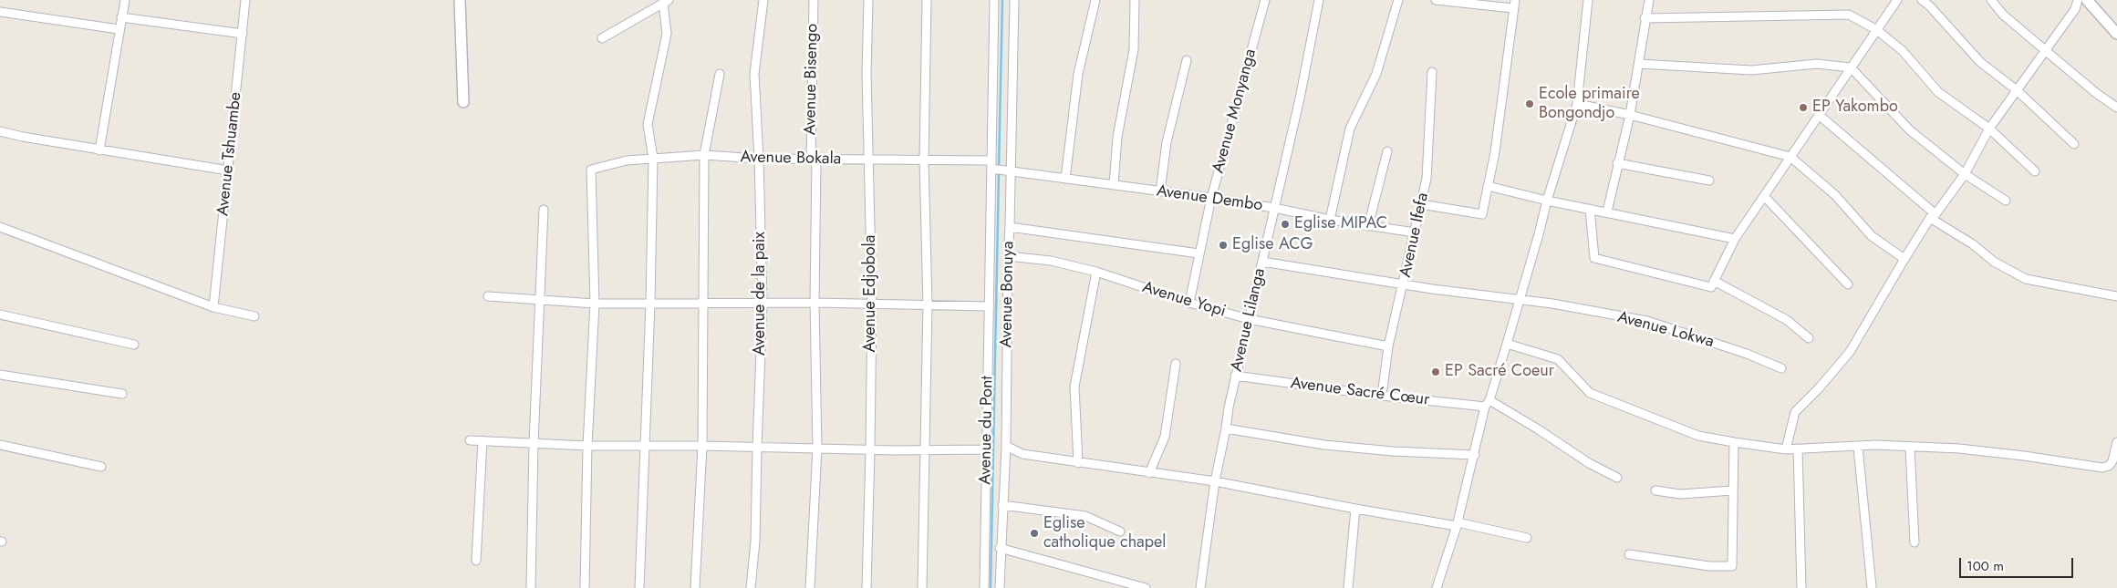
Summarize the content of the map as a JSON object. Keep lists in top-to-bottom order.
{
  "streets": {
    "street": [
      "Avenue Bisengo",
      "Avenue Monyanga",
      "Avenue Tshuambe",
      "Avenue Bokala",
      "Avenue Dembo",
      "Avenue Ifefa",
      "Avenue de la paix",
      "Avenue Edjobola",
      "Avenue Bonuya",
      "Avenue Yopi",
      "Avenue Lilanga",
      "Avenue Lokwa",
      "Avenue Sacré Cœur",
      "Avenue du Pont"
    ]
  },
  "crossings": [
    ["Avenue Bisengo", "Avenue Bokala"],
    ["Avenue Monyanga", "Avenue Dembo"],
    ["Avenue Monyanga", "Avenue Yopi"],
    ["Avenue Bokala", "Avenue Dembo"],
    ["Avenue Bokala", "Avenue de la paix"],
    ["Avenue Bokala", "Avenue Edjobola"],
    ["Avenue Bokala", "Avenue Bonuya"],
    ["Avenue Bokala", "Avenue du Pont"],
    ["Avenue Dembo", "Avenue Ifefa"],
    ["Avenue Dembo", "Avenue Bonuya"],
    ["Avenue Dembo", "Avenue Lilanga"],
    ["Avenue Dembo", "Avenue du Pont"],
    ["Avenue Ifefa", "Avenue Yopi"],
    ["Avenue Ifefa", "Avenue Lokwa"],
    ["Avenue Ifefa", "Avenue Sacré Cœur"],
    ["Avenue Bonuya", "Avenue Yopi"],
    ["Avenue Bonuya", "Avenue du Pont"],
    ["Avenue Yopi", "Avenue Lilanga"],
    ["Avenue Lilanga", "Avenue Lokwa"],
    ["Avenue Lilanga", "Avenue Sacré Cœur"]
  ],
  "places": [
    "Ecole primaire Bongondjo",
    "EP Yakombo",
    "Eglise MIPAC",
    "Eglise ACG",
    "EP Sacré Coeur",
    "Eglise catholique chapel"
  ],
  "scale_bar": "100 m"
}
